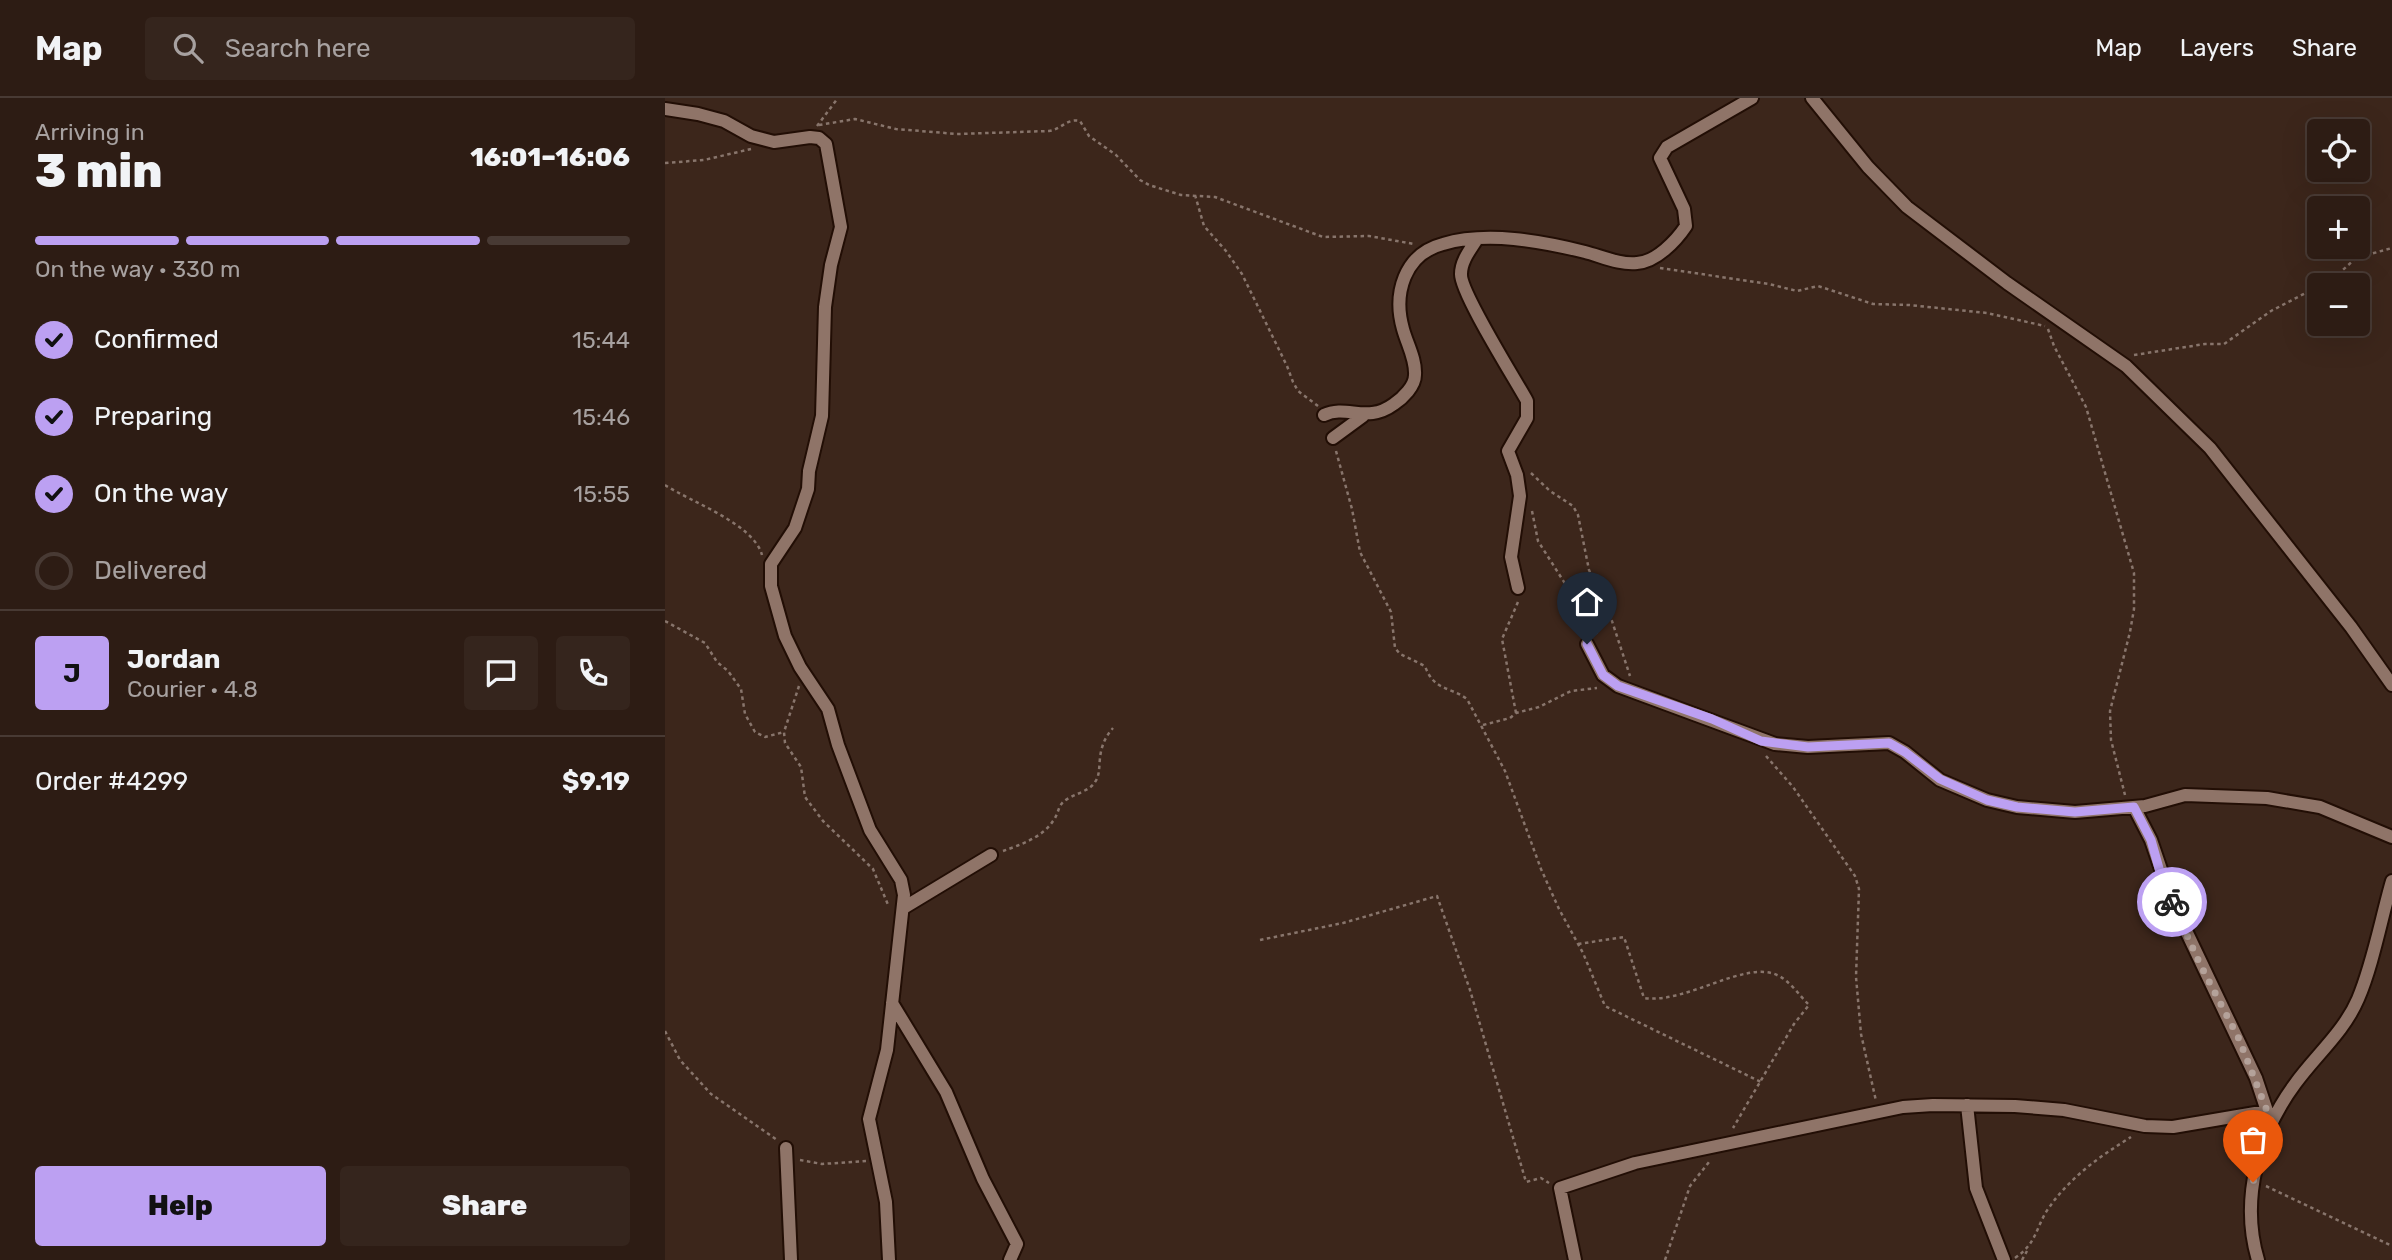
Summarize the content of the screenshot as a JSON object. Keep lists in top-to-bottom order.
{
  "page": {
    "header": "Map",
    "search": "Search here",
    "nav": ["Map", "Layers", "Share"],
    "heading": ["3 min", "Arriving in", "16:01–16:06"],
    "panel": [
      "Jordan",
      "Courier · 4.8",
      "Order #4299",
      "$9.19"
    ],
    "map_buttons": ["+", "−"],
    "bar": "On the way · 330 m",
    "list": [
      ["Confirmed", "15:44"],
      ["Preparing", "15:46"],
      ["On the way", "15:55"],
      "Delivered"
    ],
    "round": "J",
    "buttons": ["Help", "Share"]
  }
}
